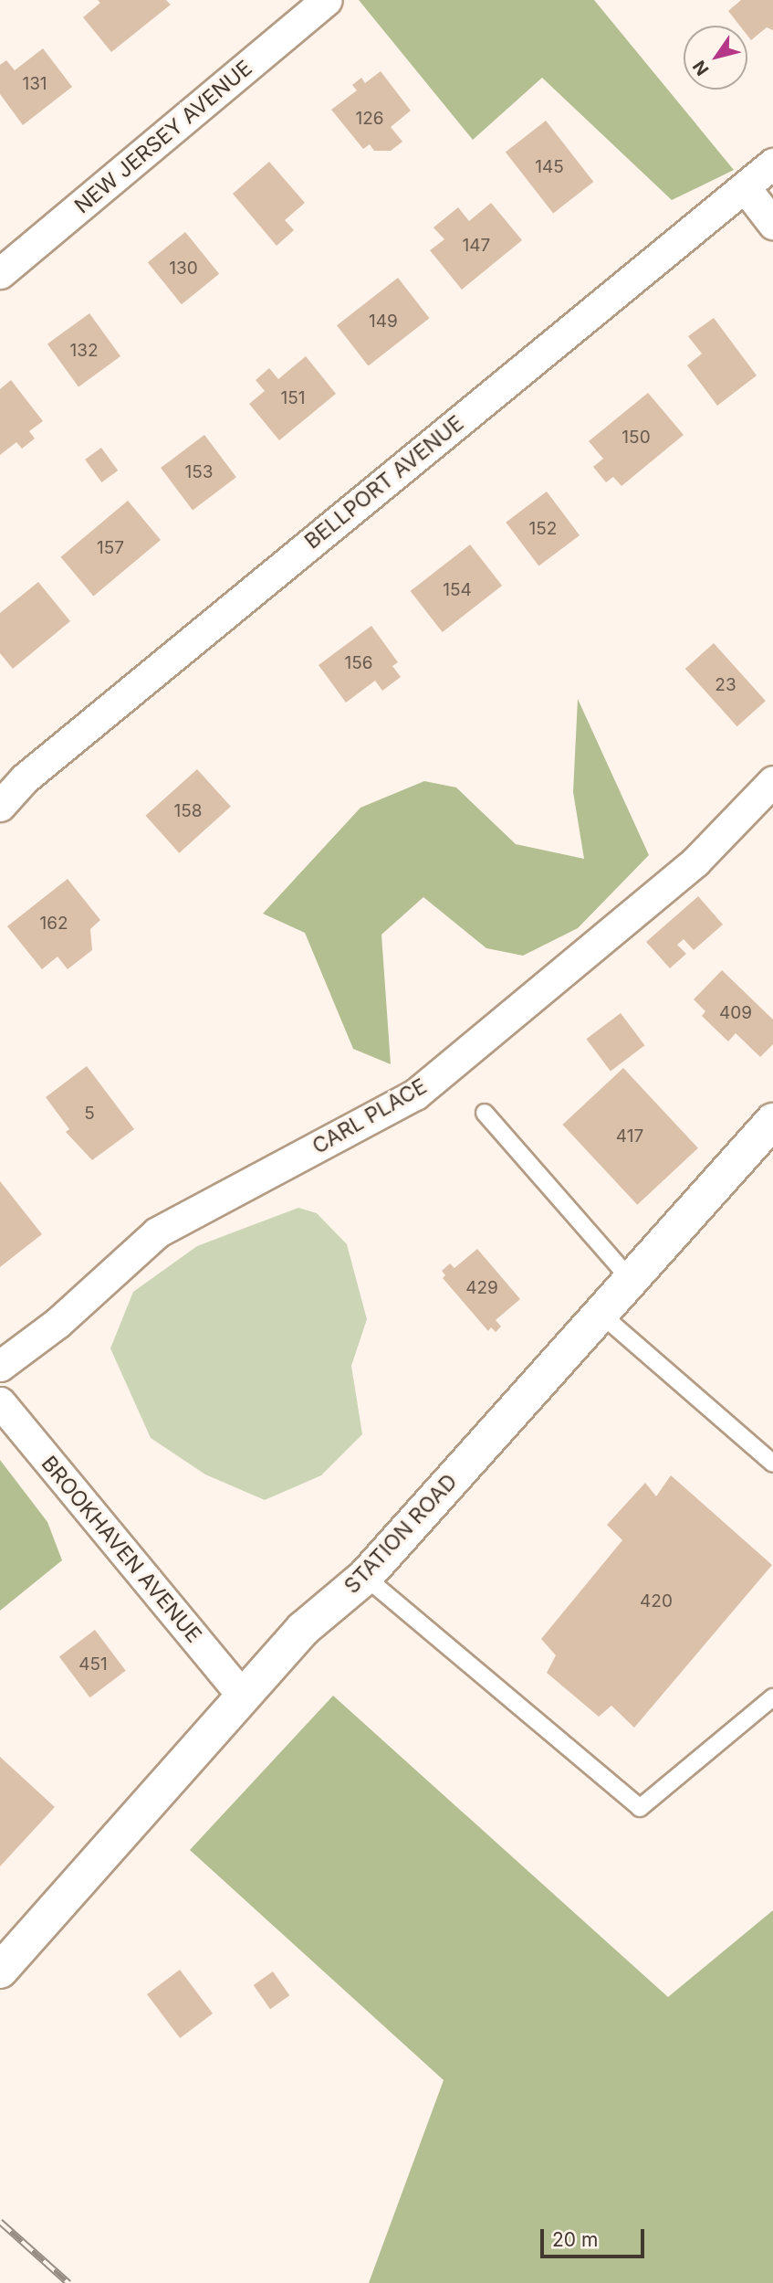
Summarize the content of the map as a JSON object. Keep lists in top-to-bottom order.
{
  "streets": {
    "main road": ["STATION ROAD"],
    "street": [
      "NEW JERSEY AVENUE",
      "BELLPORT AVENUE",
      "CARL PLACE",
      "BROOKHAVEN AVENUE"
    ]
  },
  "crossings": [
    ["STATION ROAD", "BROOKHAVEN AVENUE"]
  ],
  "house_numbers": [
    "131",
    "126",
    "145",
    "147",
    "130",
    "149",
    "132",
    "151",
    "150",
    "153",
    "152",
    "157",
    "154",
    "156",
    "23",
    "158",
    "162",
    "409",
    "5",
    "417",
    "429",
    "420",
    "451"
  ],
  "scale_bar": "20 m",
  "north": "bottom left"
}
